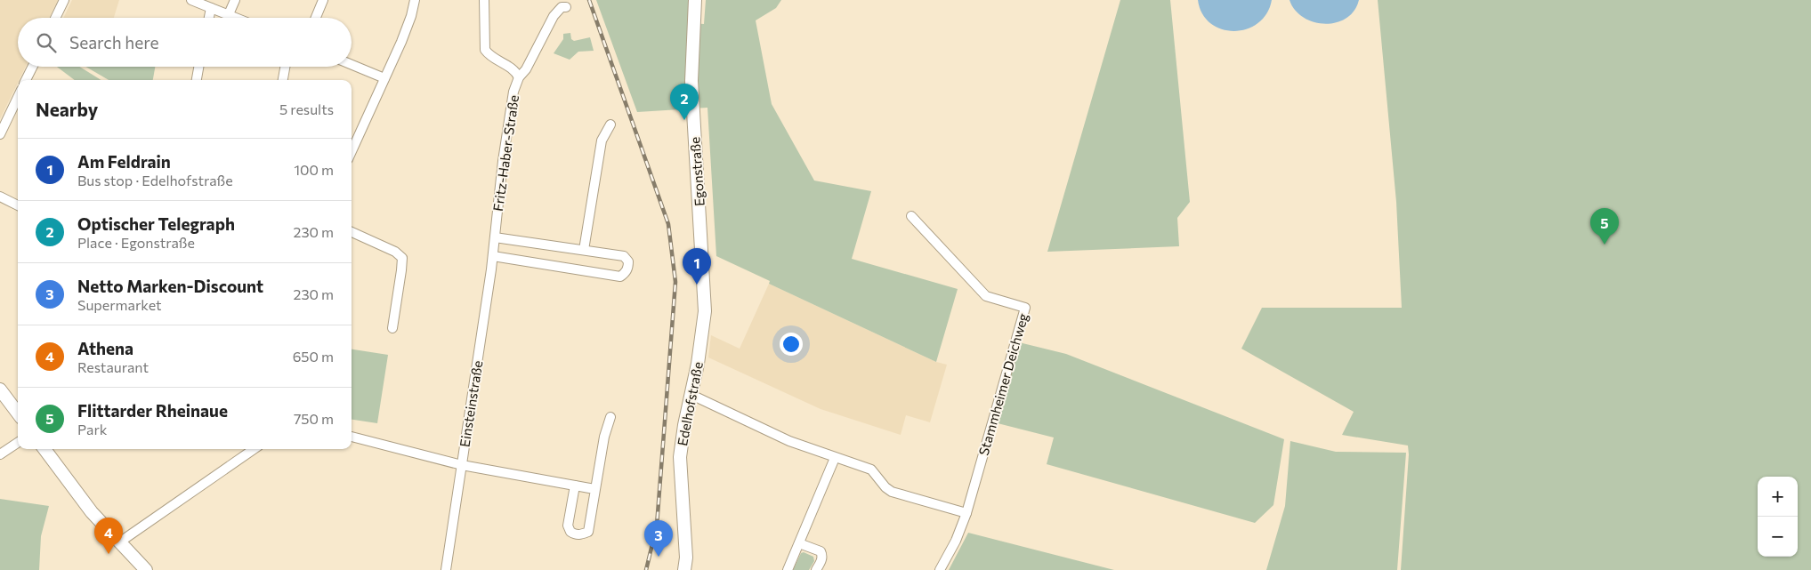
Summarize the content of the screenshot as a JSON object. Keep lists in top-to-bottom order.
{
  "streets": {
    "street": [
      "Fritz-Haber-Straße",
      "Egonstraße",
      "Stammheimer Deichweg",
      "Einsteinstraße",
      "Edelhofstraße"
    ]
  },
  "crossings": [
    ["Fritz-Haber-Straße", "Einsteinstraße"],
    ["Egonstraße", "Edelhofstraße"]
  ],
  "page": {
    "search": "Search here",
    "heading": ["Nearby", "5 results"],
    "pins": [
      "2",
      "5",
      "1",
      "4",
      "3"
    ],
    "list": [
      {
        "mark": "1",
        "name": "Am Feldrain",
        "note": "Bus stop · Edelhofstraße",
        "value": "100 m"
      },
      {
        "mark": "2",
        "name": "Optischer Telegraph",
        "note": "Place · Egonstraße",
        "value": "230 m"
      },
      {
        "mark": "3",
        "name": "Netto Marken-Discount",
        "note": "Supermarket",
        "value": "230 m"
      },
      {
        "mark": "4",
        "name": "Athena",
        "note": "Restaurant",
        "value": "650 m"
      },
      {
        "mark": "5",
        "name": "Flittarder Rheinaue",
        "note": "Park",
        "value": "750 m"
      }
    ],
    "map_buttons": ["+", "−"]
  }
}
